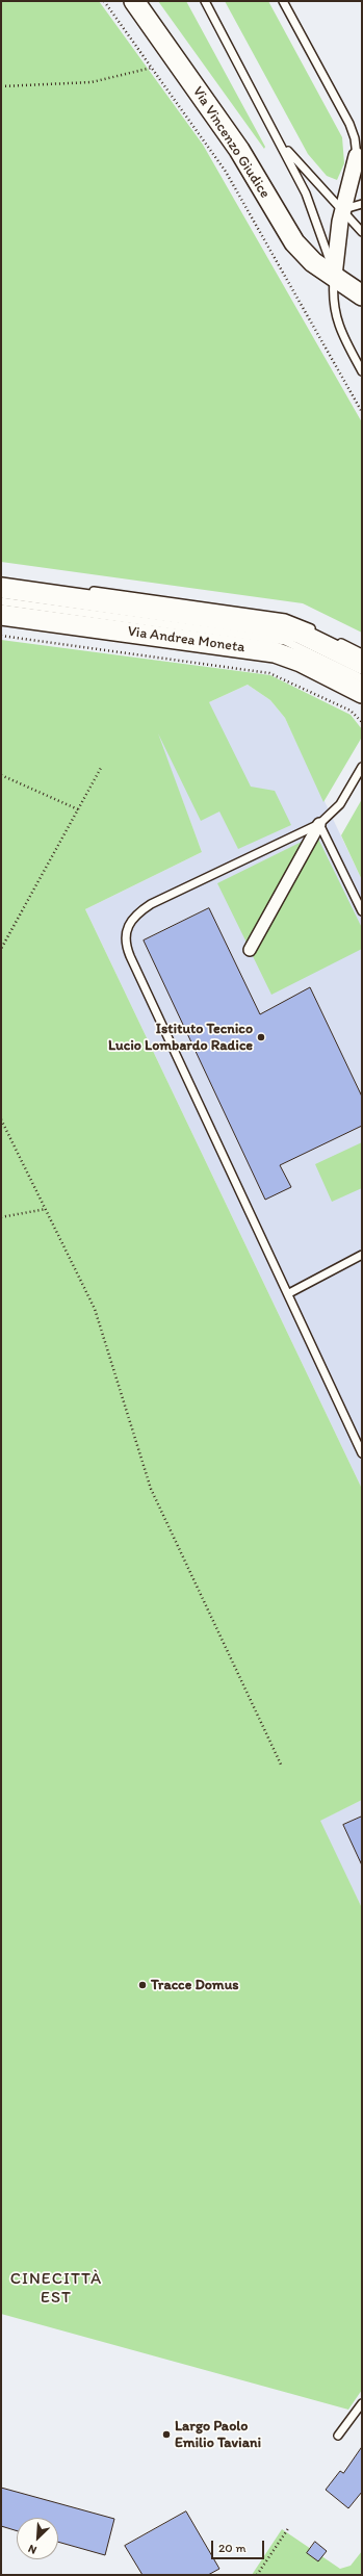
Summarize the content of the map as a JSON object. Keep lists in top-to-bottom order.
{
  "streets": {
    "street": ["Via Vincenzo Giudice", "Via Andrea Moneta"]
  },
  "districts": ["CINECITTÀ EST"],
  "places": ["Istituto Tecnico Lucio Lombardo Radice", "Tracce Domus", "Largo Paolo Emilio Taviani"],
  "scale_bar": "20 m",
  "north": "bottom left"
}
